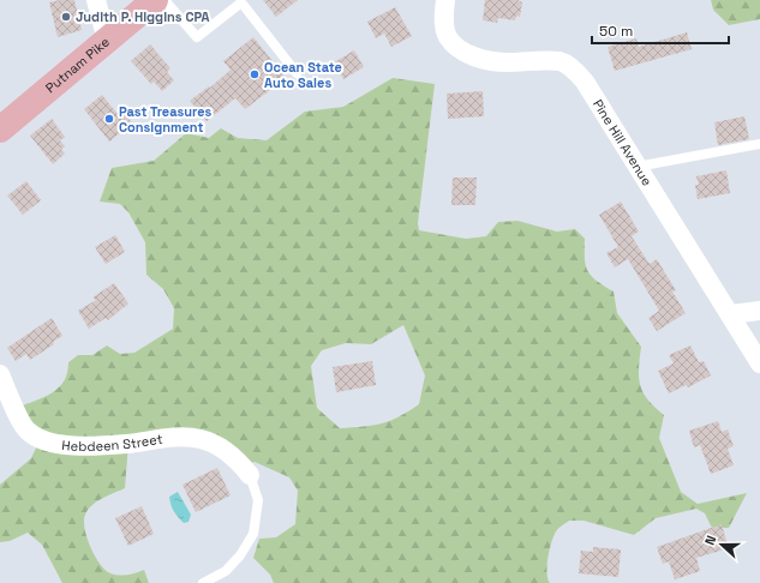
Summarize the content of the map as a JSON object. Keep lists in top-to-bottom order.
{
  "streets": {
    "main road": ["Putnam Pike"],
    "street": ["Pine Hill Avenue", "Hebdeen Street"]
  },
  "places": ["Judith P. Higgins CPA", "Ocean State Auto Sales", "Past Treasures Consignment"],
  "scale_bar": "50 m",
  "north": "left"
}
